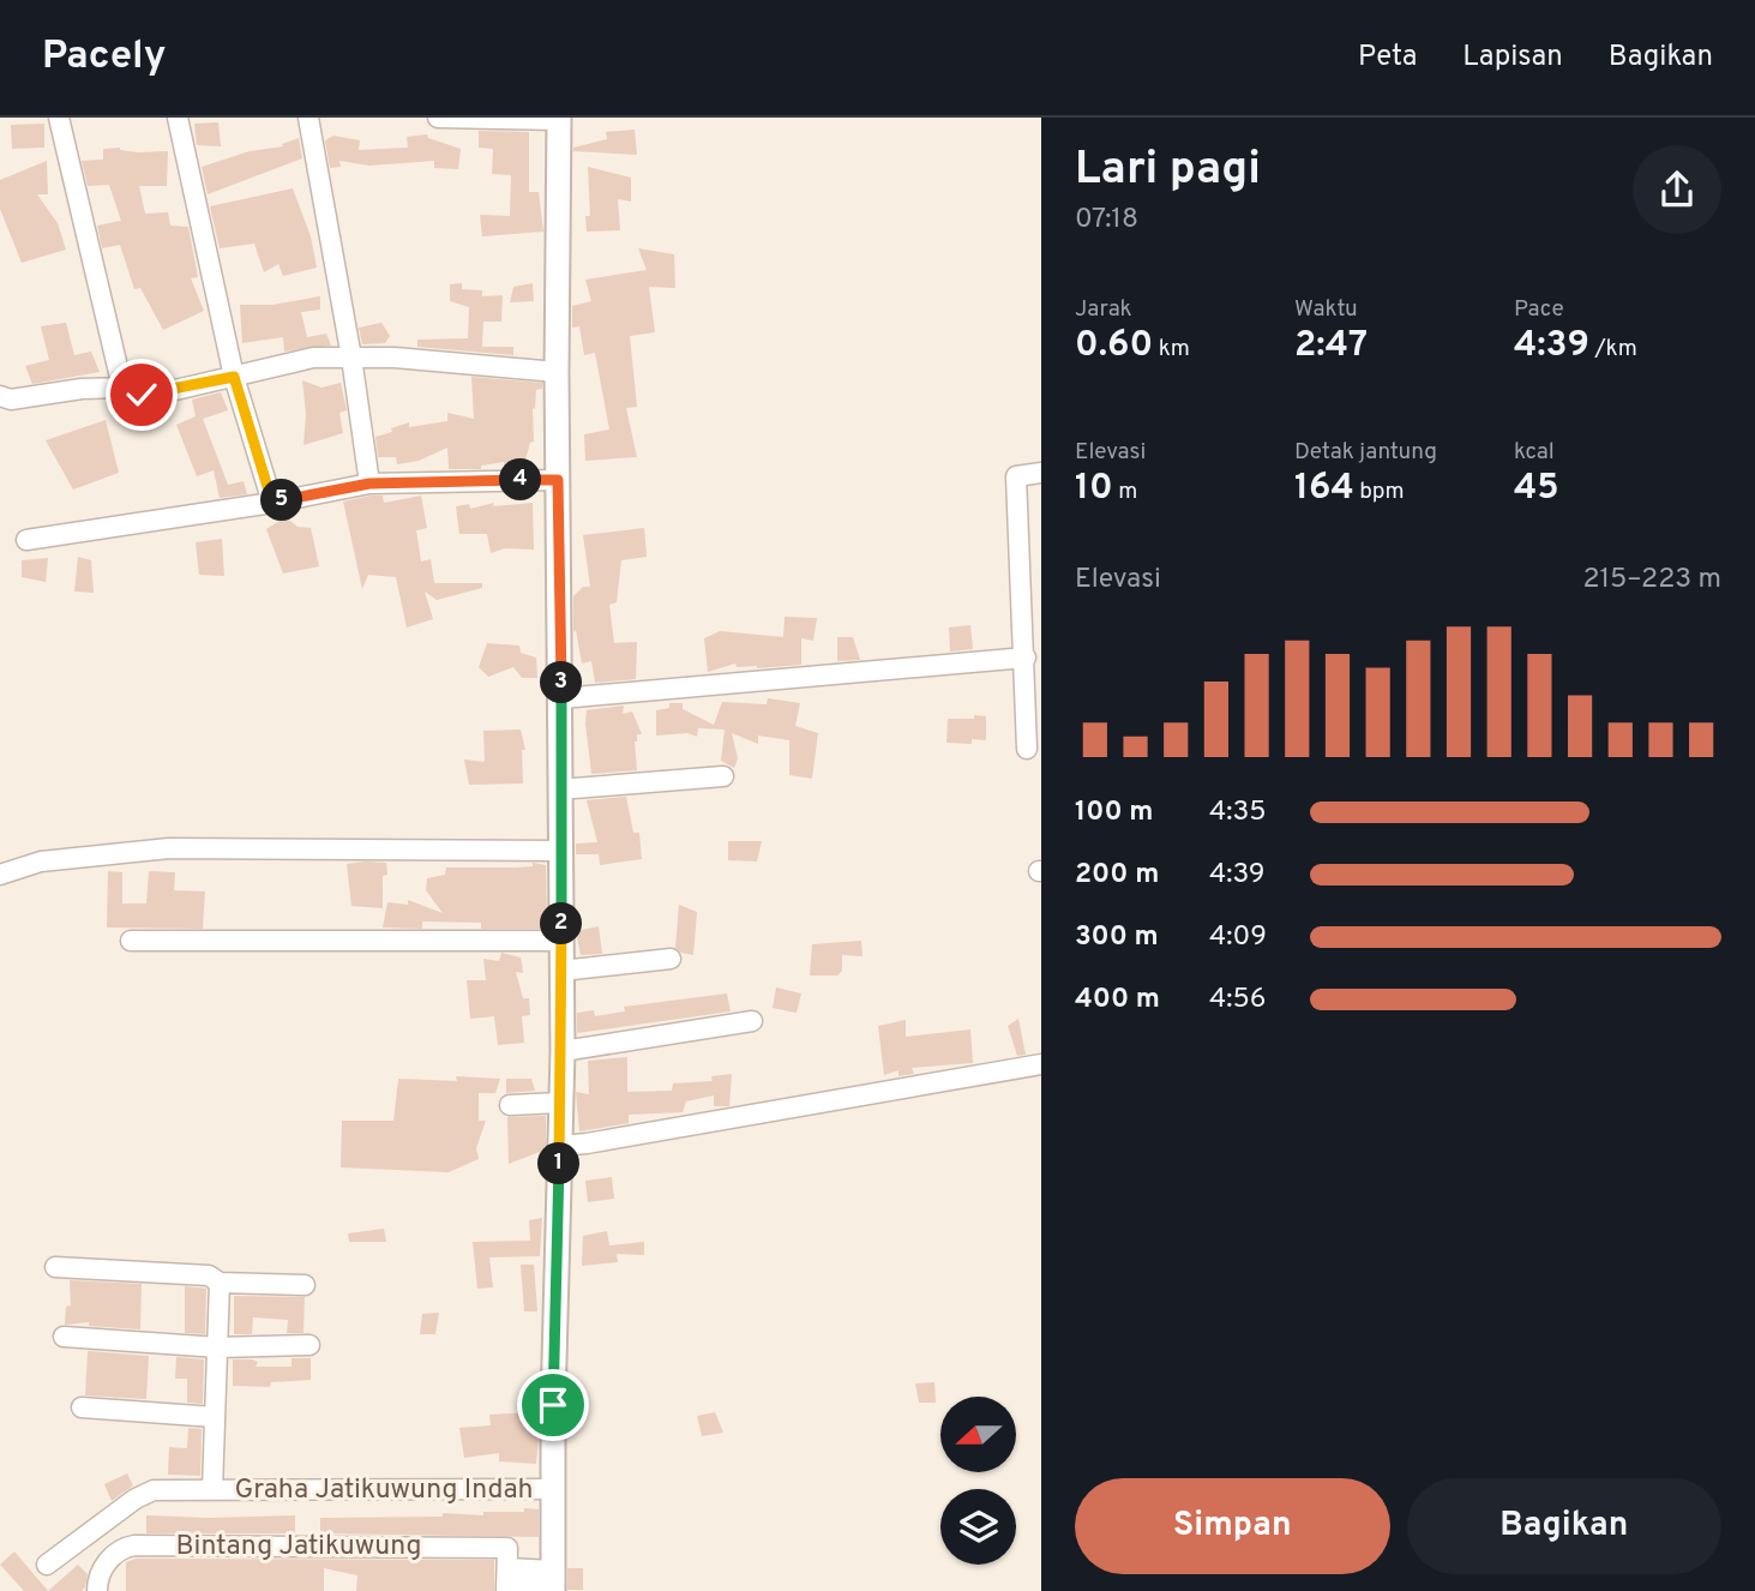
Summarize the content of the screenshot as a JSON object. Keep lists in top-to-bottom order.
{
  "streets": {
    "street": ["Graha Jatikuwung Indah", "Bintang Jatikuwung"]
  },
  "north": "left",
  "page": {
    "header": "Pacely",
    "nav": ["Peta", "Lapisan", "Bagikan"],
    "heading": ["Lari pagi", "07:18"],
    "stats": [
      ["Jarak", "0.60 km"],
      ["Waktu", "2:47"],
      ["Pace", "4:39 /km"],
      ["Elevasi", "10 m"],
      ["Detak jantung", "164 bpm"],
      ["kcal", "45"]
    ],
    "pins": [
      "4",
      "5",
      "3",
      "2",
      "1"
    ],
    "chart": ["Elevasi", "215–223 m"],
    "list": [
      {
        "name": "100 m",
        "note": "4:35"
      },
      {
        "name": "200 m",
        "note": "4:39"
      },
      {
        "name": "300 m",
        "note": "4:09"
      },
      {
        "name": "400 m",
        "note": "4:56"
      }
    ],
    "buttons": ["Simpan", "Bagikan"]
  }
}
